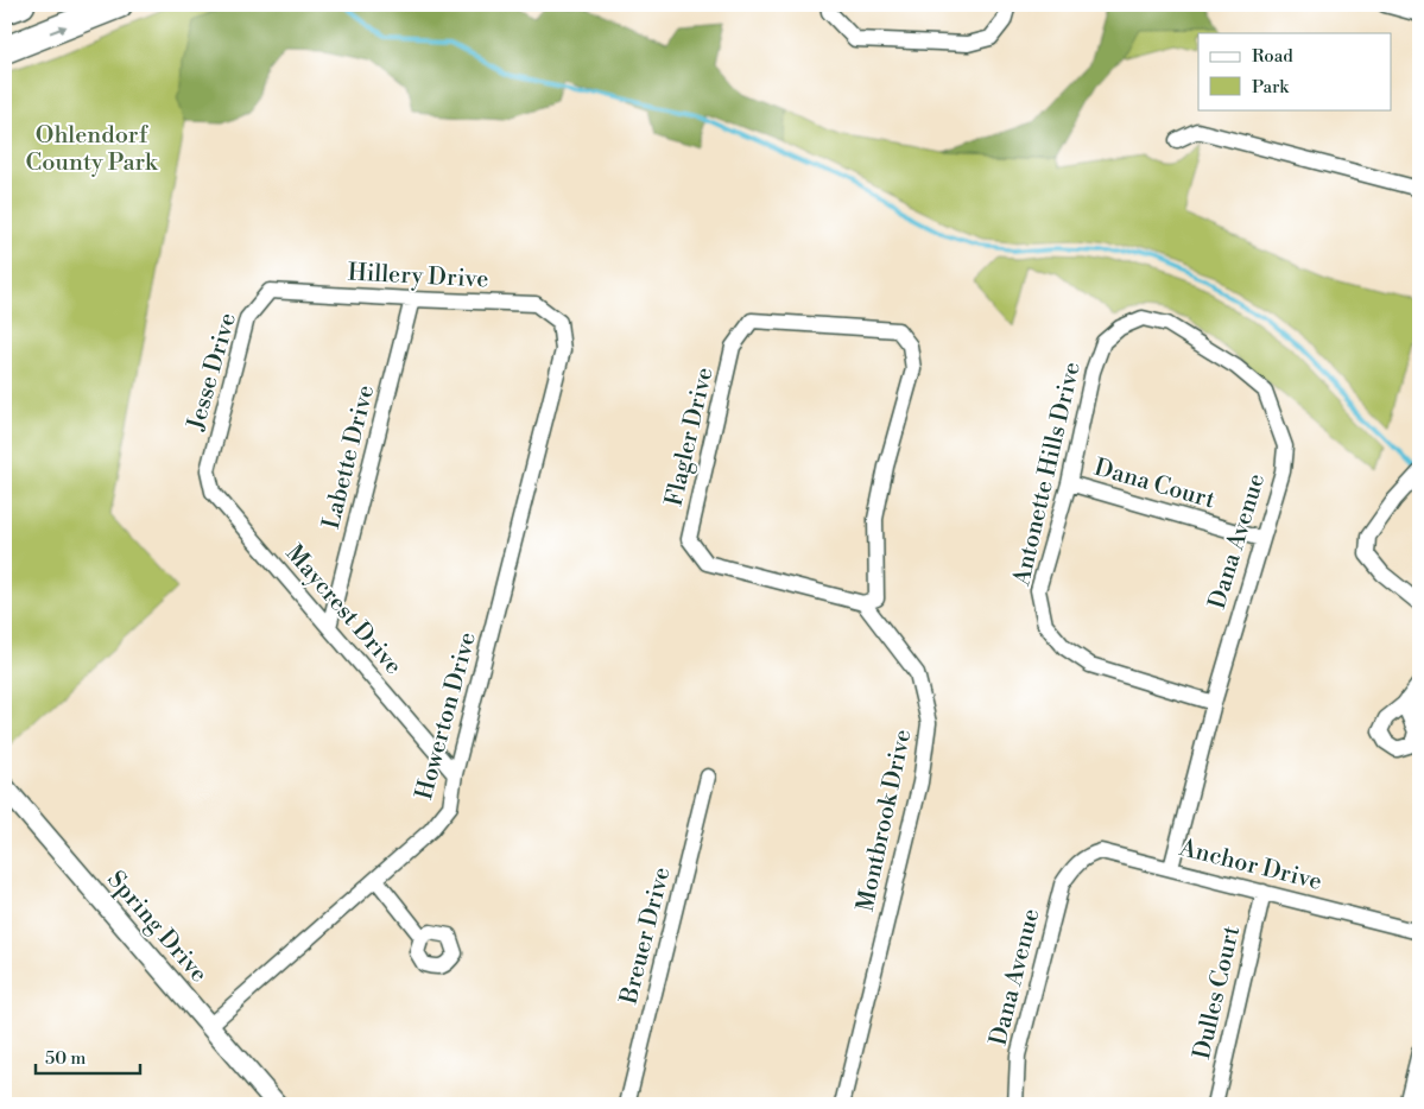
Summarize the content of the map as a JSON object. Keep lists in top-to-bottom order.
{
  "streets": {
    "street": [
      "Hillery Drive",
      "Jesse Drive",
      "Flagler Drive",
      "Labette Drive",
      "Antonette Hills Drive",
      "Dana Court",
      "Dana Avenue",
      "Maycrest Drive",
      "Howerton Drive",
      "Montbrook Drive",
      "Anchor Drive",
      "Spring Drive",
      "Breuer Drive",
      "Dulles Court"
    ]
  },
  "crossings": [
    ["Hillery Drive", "Jesse Drive"],
    ["Hillery Drive", "Labette Drive"],
    ["Hillery Drive", "Howerton Drive"],
    ["Jesse Drive", "Maycrest Drive"],
    ["Flagler Drive", "Montbrook Drive"],
    ["Labette Drive", "Maycrest Drive"],
    ["Antonette Hills Drive", "Dana Court"],
    ["Antonette Hills Drive", "Dana Avenue"],
    ["Dana Court", "Dana Avenue"],
    ["Dana Avenue", "Anchor Drive"],
    ["Maycrest Drive", "Howerton Drive"],
    ["Howerton Drive", "Spring Drive"],
    ["Anchor Drive", "Dulles Court"]
  ],
  "parks": ["Ohlendorf County Park"],
  "legend": ["Road", "Park"],
  "scale_bar": "50 m"
}
